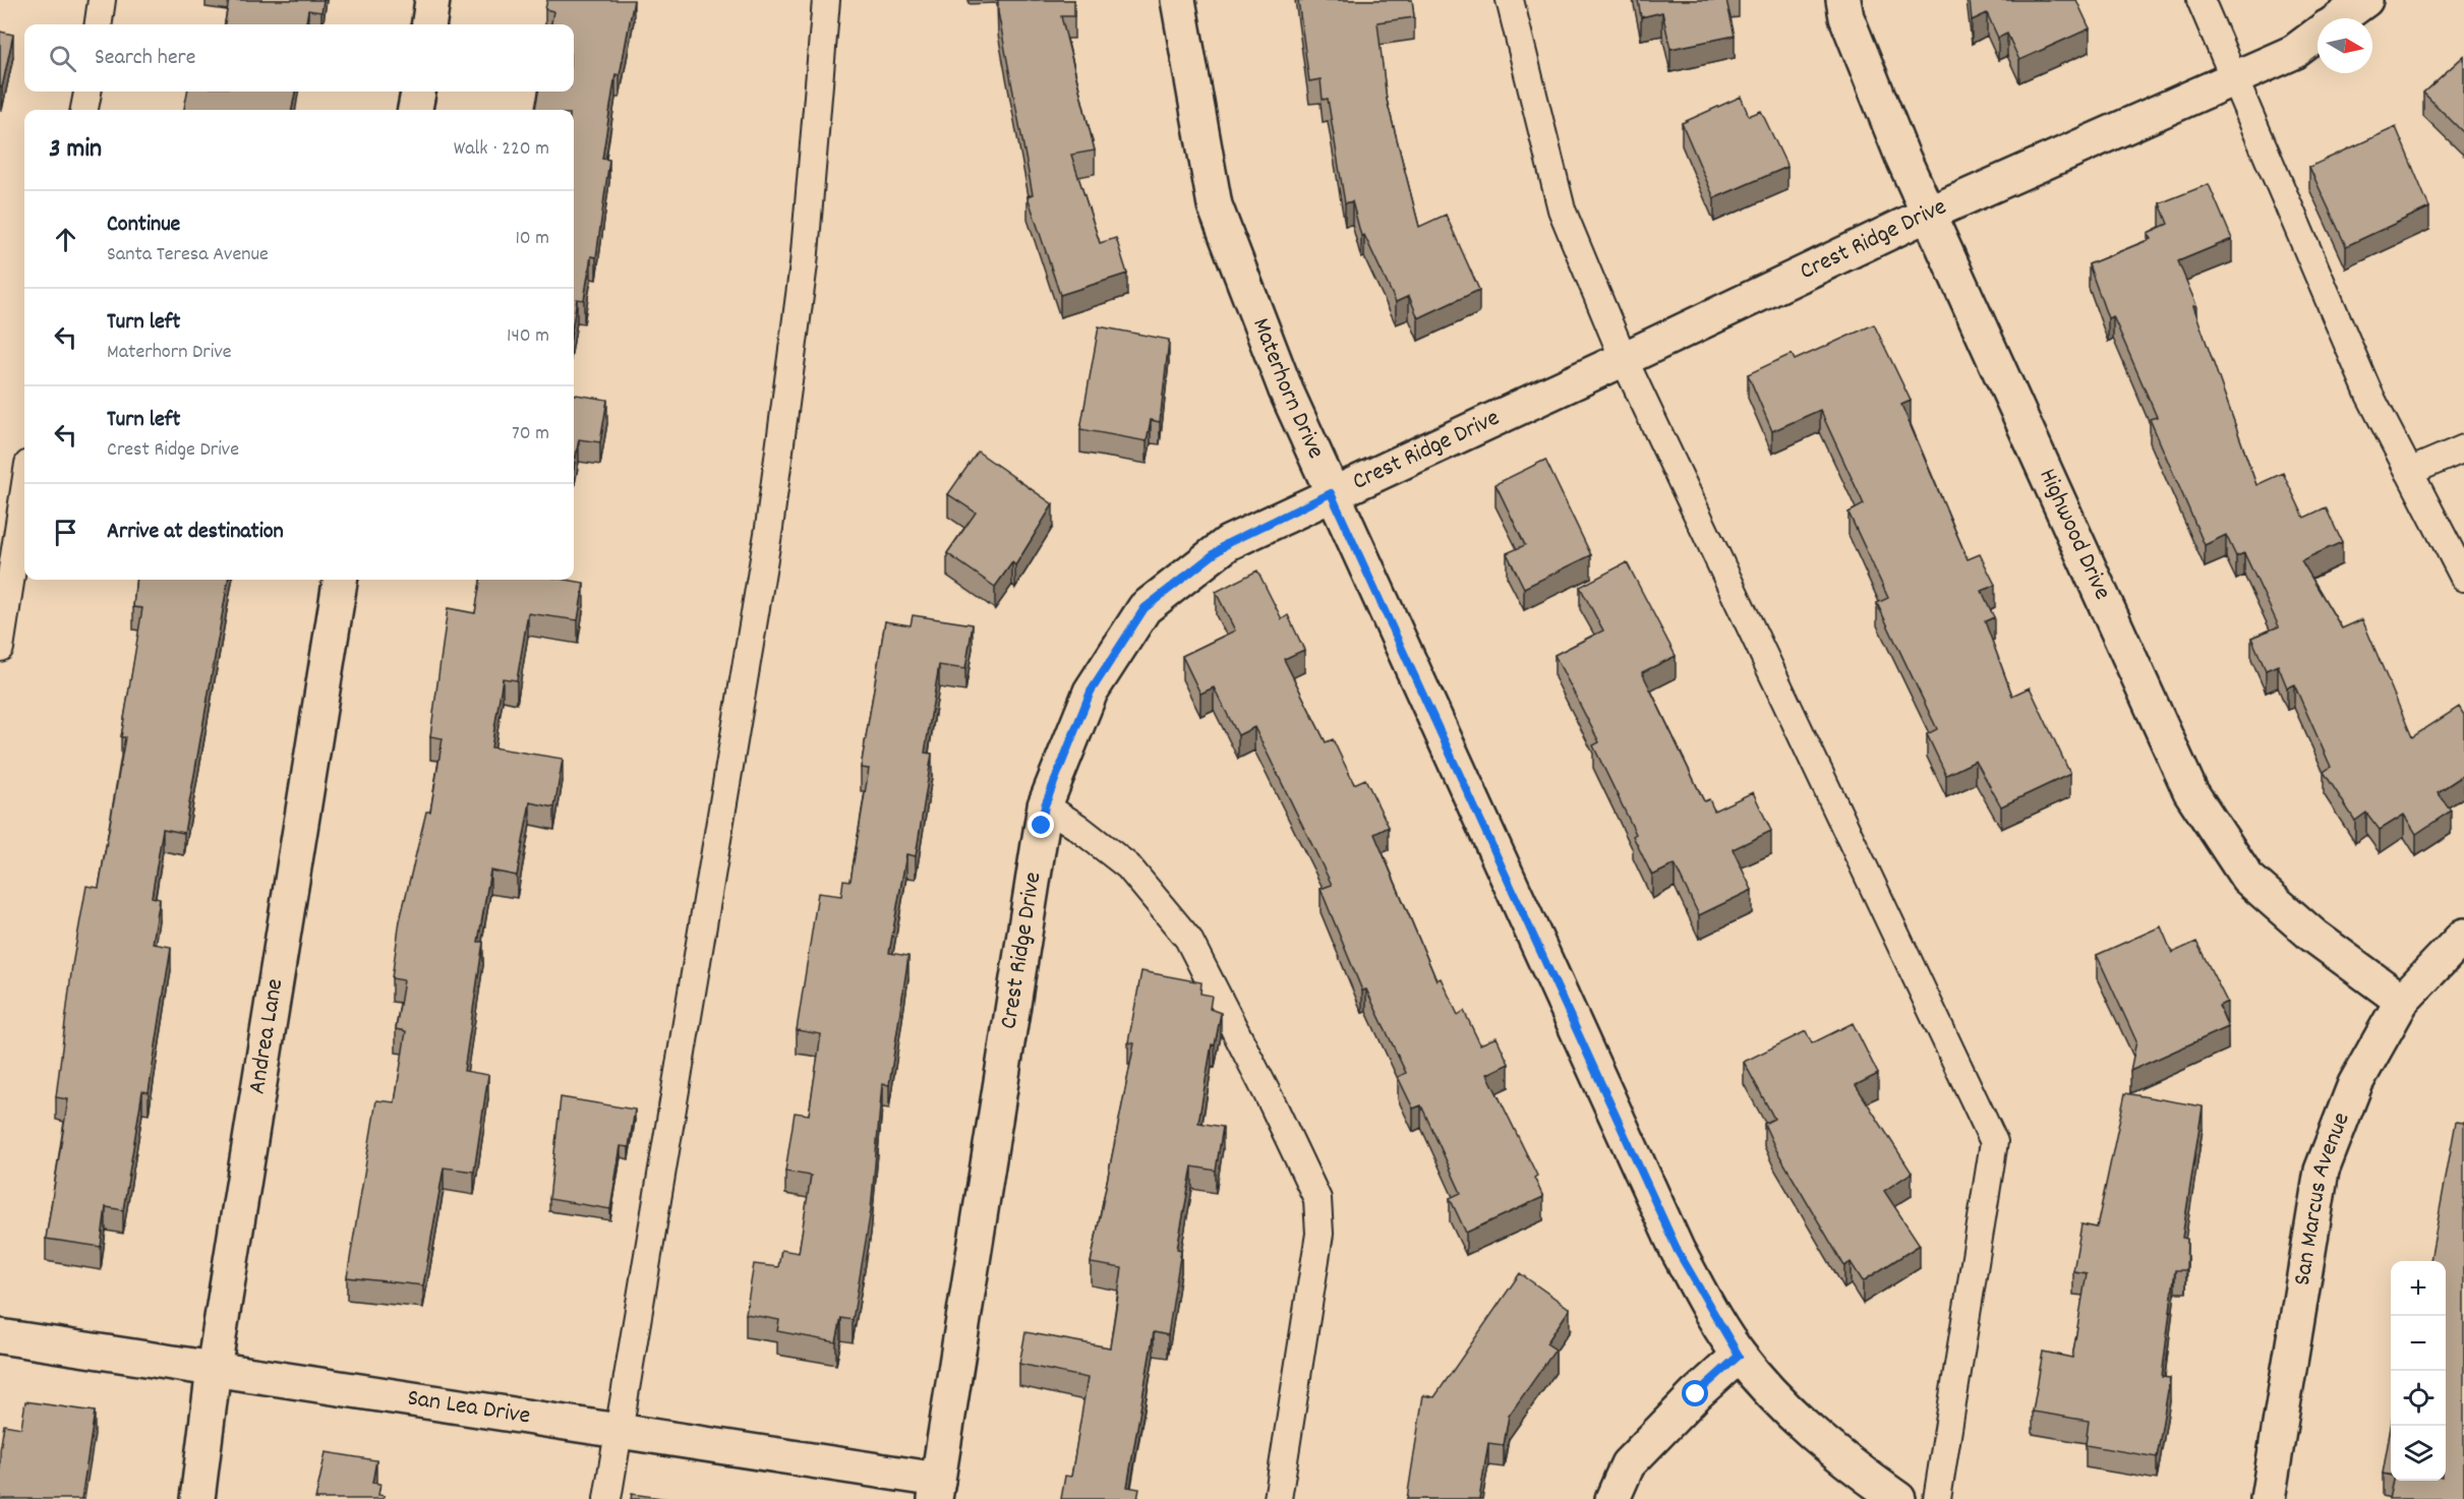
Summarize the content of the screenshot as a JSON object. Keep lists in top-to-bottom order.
{
  "streets": {
    "street": [
      "Crest Ridge Drive",
      "Materhorn Drive",
      "Highwood Drive",
      "Andrea Lane",
      "San Marcus Avenue",
      "San Lea Drive"
    ]
  },
  "crossings": [
    ["Crest Ridge Drive", "Materhorn Drive"],
    ["Crest Ridge Drive", "Highwood Drive"],
    ["Crest Ridge Drive", "San Lea Drive"],
    ["Highwood Drive", "San Marcus Avenue"],
    ["Andrea Lane", "San Lea Drive"]
  ],
  "north": "right",
  "page": {
    "search": "Search here",
    "heading": ["3 min", "Walk · 220 m"],
    "list": [
      ["Continue", "Santa Teresa Avenue", "10 m"],
      ["Turn left", "Materhorn Drive", "140 m"],
      ["Turn left", "Crest Ridge Drive", "70 m"],
      "Arrive at destination"
    ],
    "map_buttons": ["+", "−"]
  }
}
